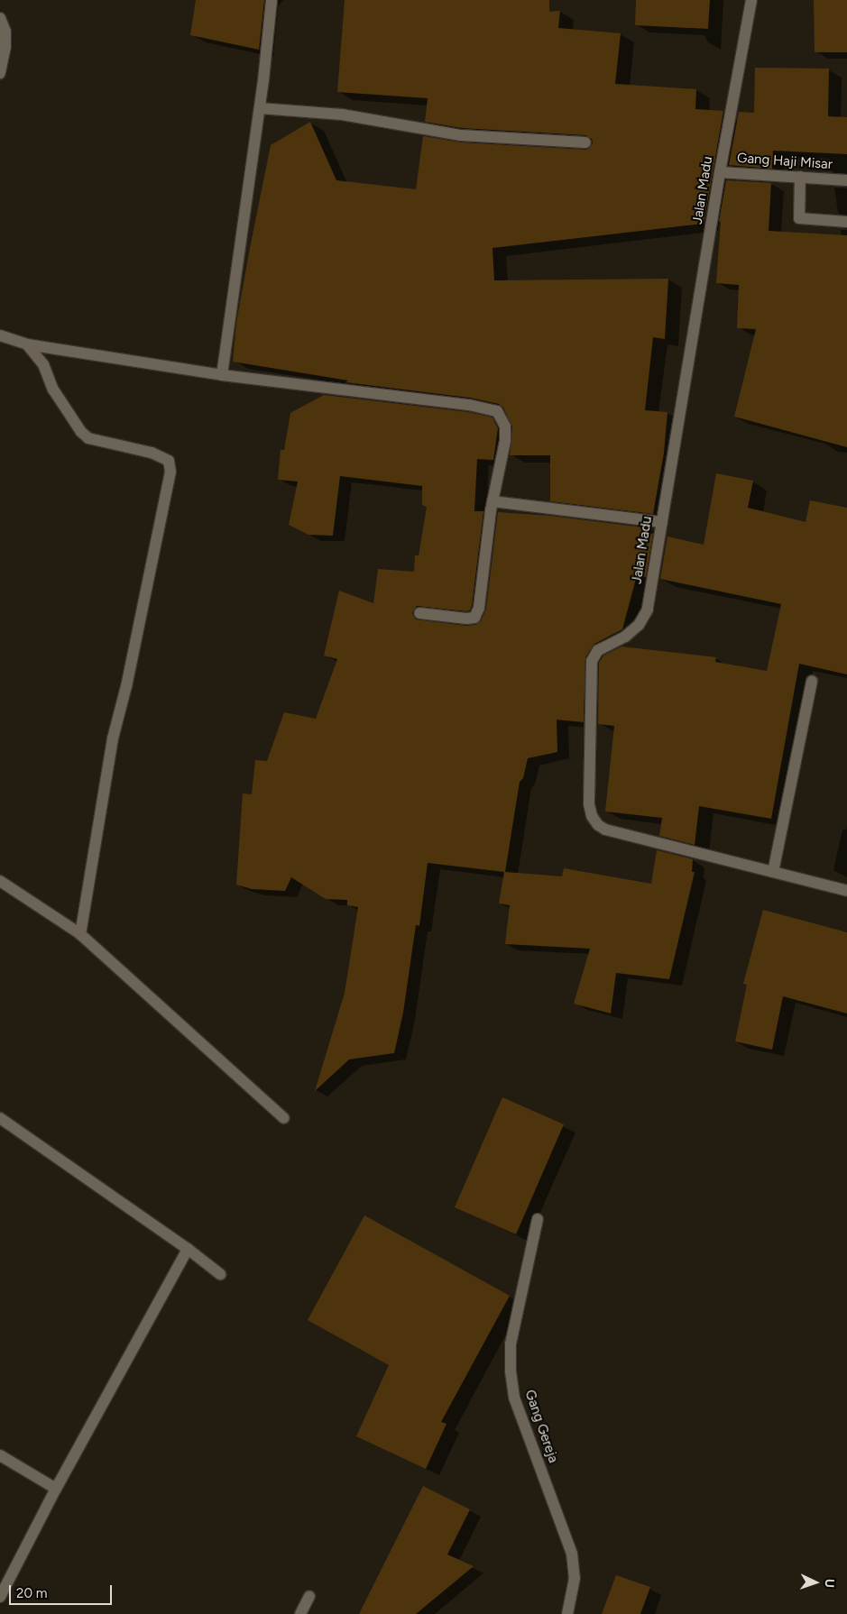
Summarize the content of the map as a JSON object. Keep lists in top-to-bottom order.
{
  "streets": {
    "street": ["Gang Haji Misar", "Jalan Madu", "Gang Gereja"]
  },
  "crossings": [
    ["Gang Haji Misar", "Jalan Madu"]
  ],
  "scale_bar": "20 m",
  "north": "right"
}
